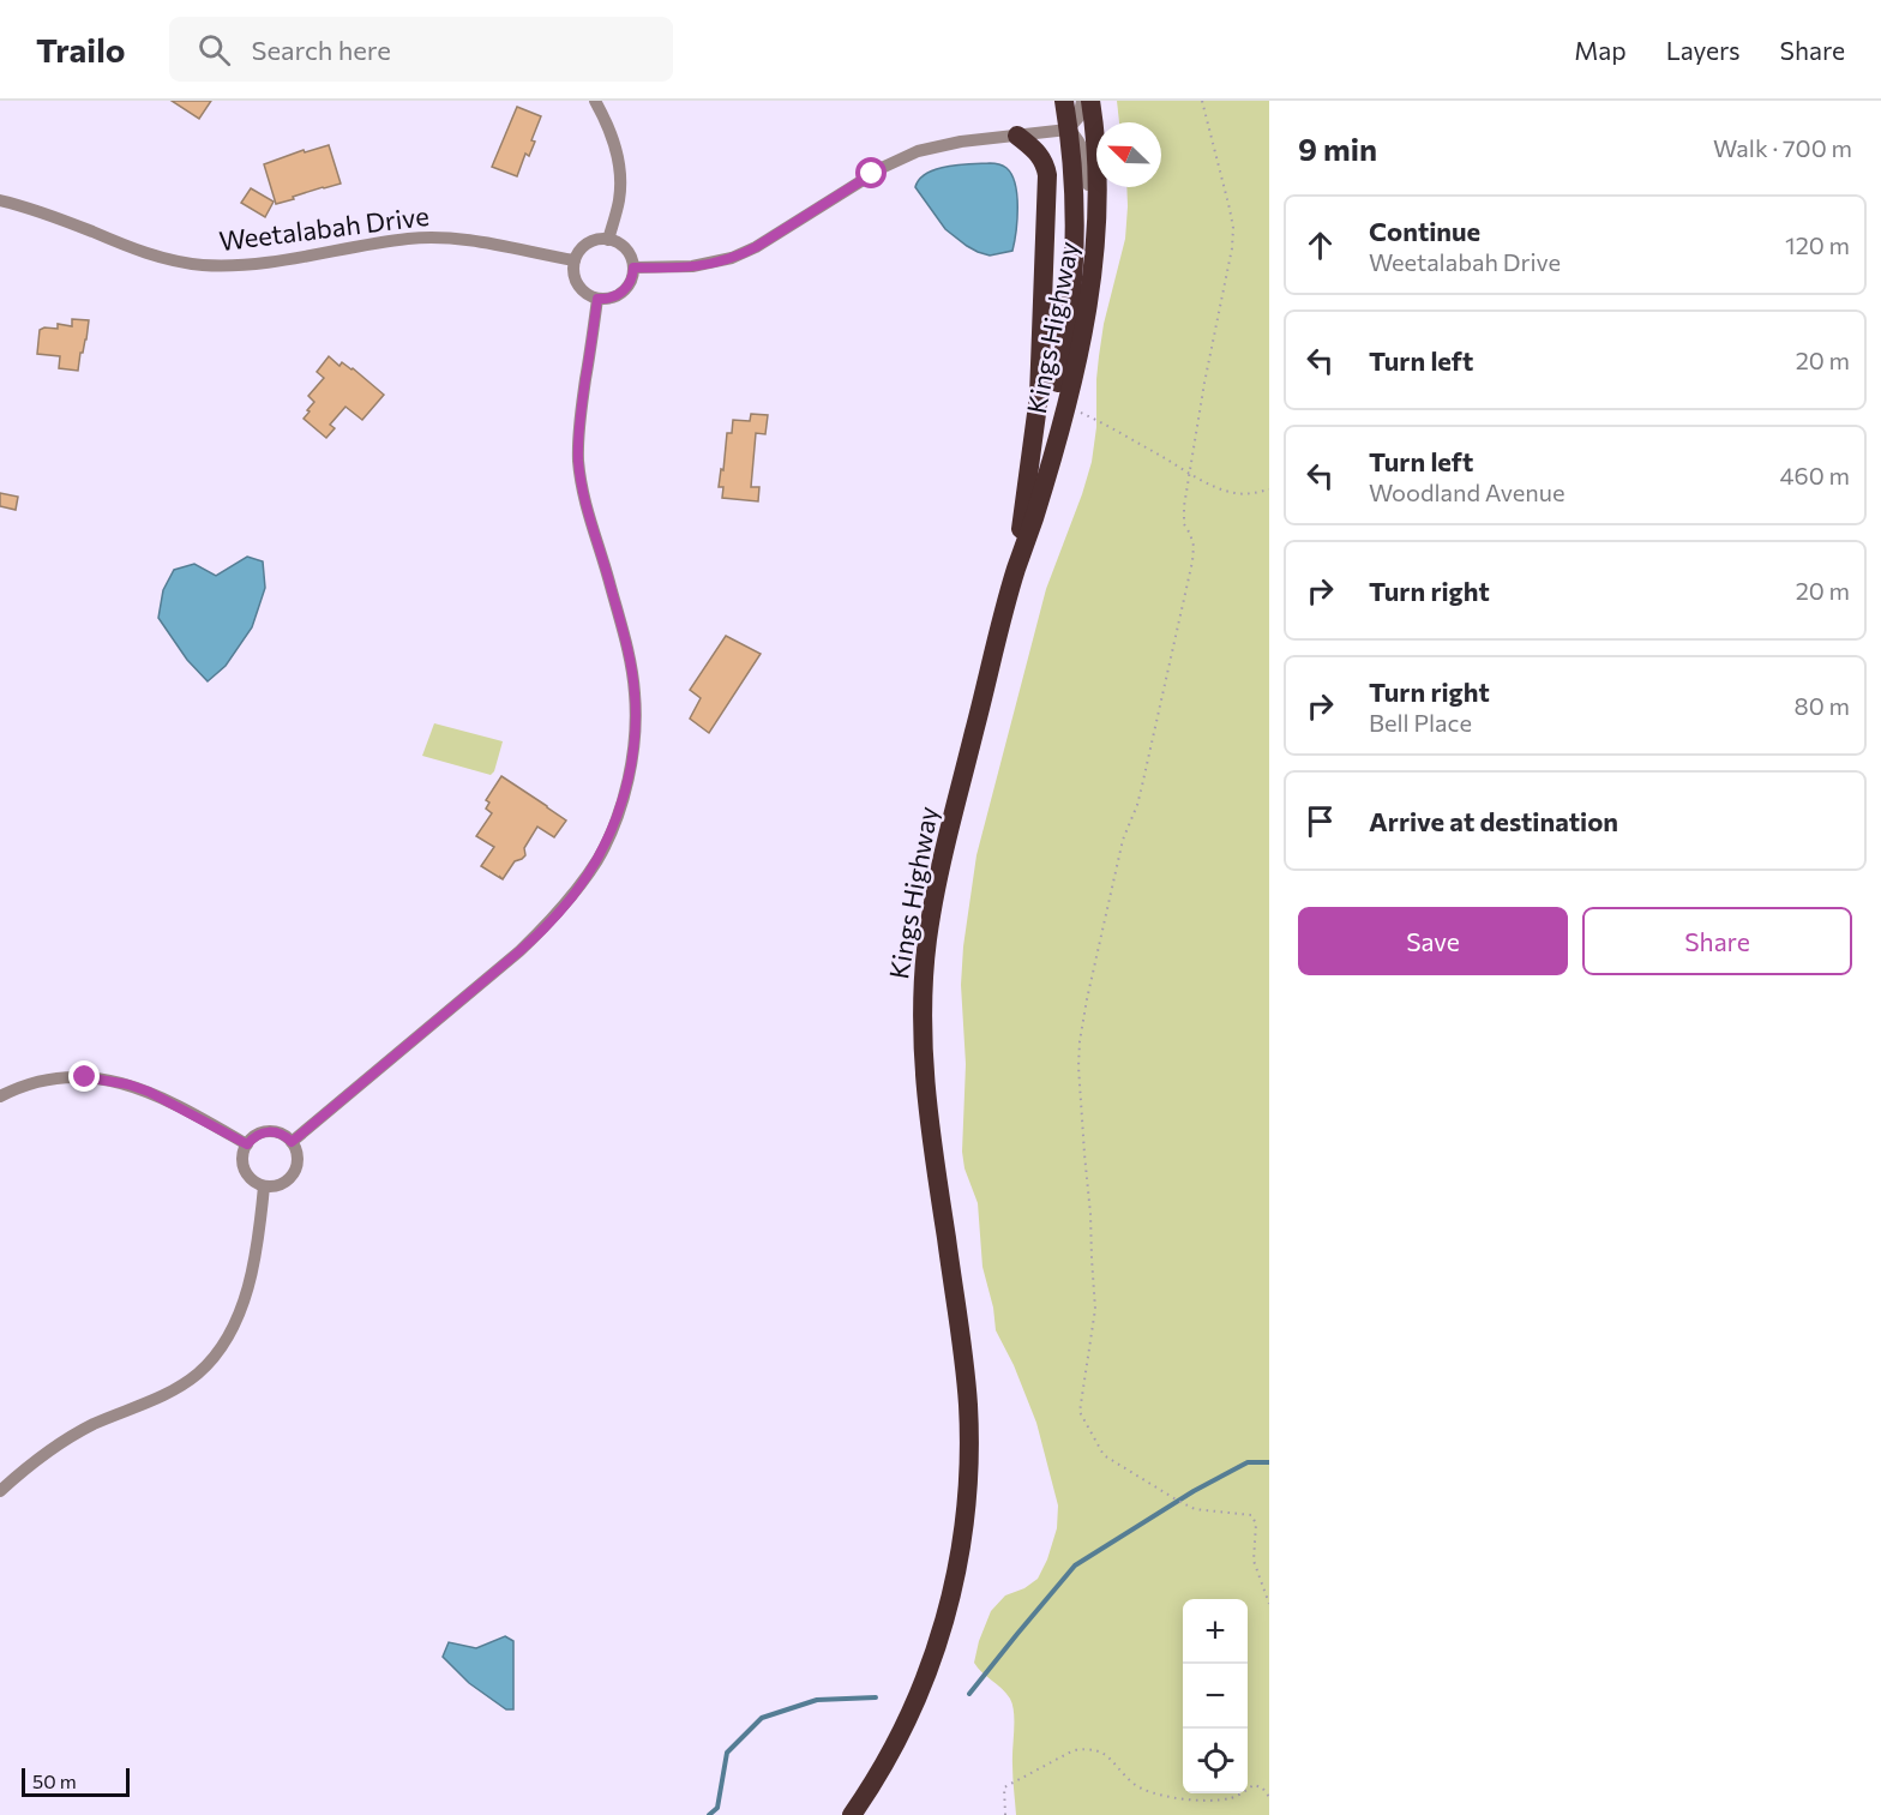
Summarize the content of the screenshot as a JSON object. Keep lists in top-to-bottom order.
{
  "streets": {
    "highway": ["Kings Highway"],
    "street": ["Weetalabah Drive"]
  },
  "scale_bar": "50 m",
  "north": "top left",
  "page": {
    "header": "Trailo",
    "search": "Search here",
    "nav": ["Map", "Layers", "Share"],
    "heading": ["9 min", "Walk · 700 m"],
    "list": [
      ["Continue", "Weetalabah Drive", "120 m"],
      ["Turn left", "20 m"],
      ["Turn left", "Woodland Avenue", "460 m"],
      ["Turn right", "20 m"],
      ["Turn right", "Bell Place", "80 m"],
      "Arrive at destination"
    ],
    "buttons": ["Save", "Share"],
    "map_buttons": ["+", "−"],
    "scale": "50 m"
  }
}
